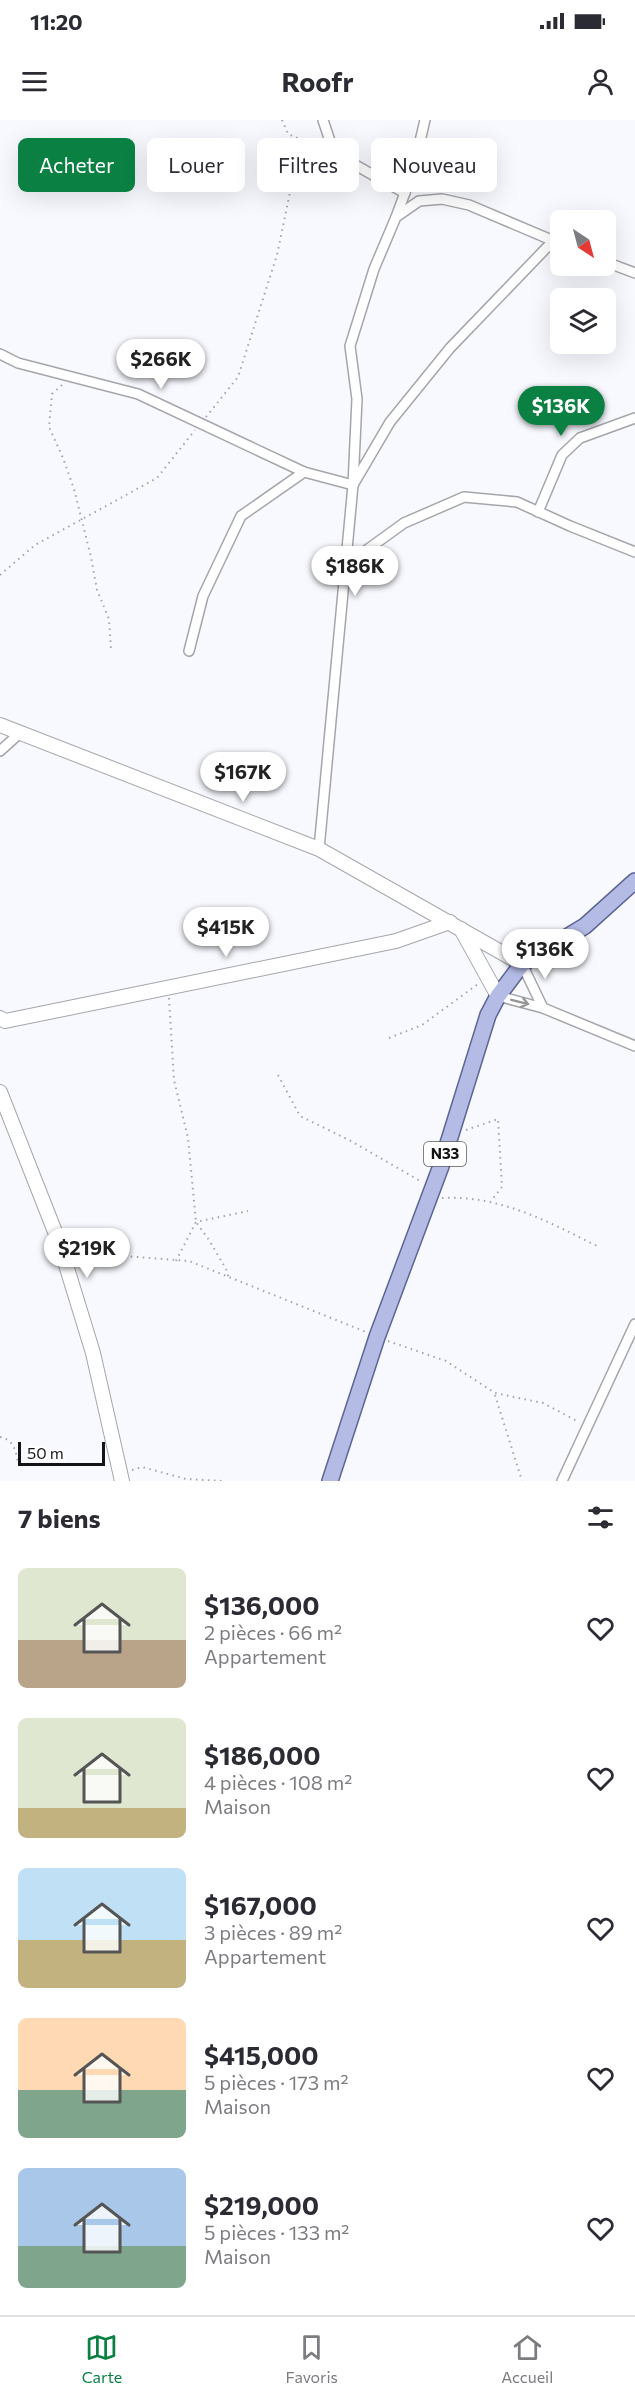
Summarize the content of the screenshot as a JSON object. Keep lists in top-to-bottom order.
{
  "streets": {
    "main road": ["N33"]
  },
  "scale_bar": "50 m",
  "north": "bottom right",
  "page": {
    "status": "11:20",
    "header": "Roofr",
    "chip": [
      "Acheter",
      "Louer",
      "Filtres",
      "Nouveau"
    ],
    "price": [
      "$266K",
      "$136K",
      "$186K",
      "$167K",
      "$415K",
      "$136K",
      "$219K"
    ],
    "scale": "50 m",
    "heading": "7 biens",
    "list": [
      {
        "name": "$136,000",
        "note": "2 pièces · 66 m² · Appartement"
      },
      {
        "name": "$186,000",
        "note": "4 pièces · 108 m² · Maison"
      },
      {
        "name": "$167,000",
        "note": "3 pièces · 89 m² · Appartement"
      },
      {
        "name": "$415,000",
        "note": "5 pièces · 173 m² · Maison"
      },
      {
        "name": "$219,000",
        "note": "5 pièces · 133 m² · Maison"
      }
    ],
    "tabs": ["Carte", "Favoris", "Accueil"]
  }
}
